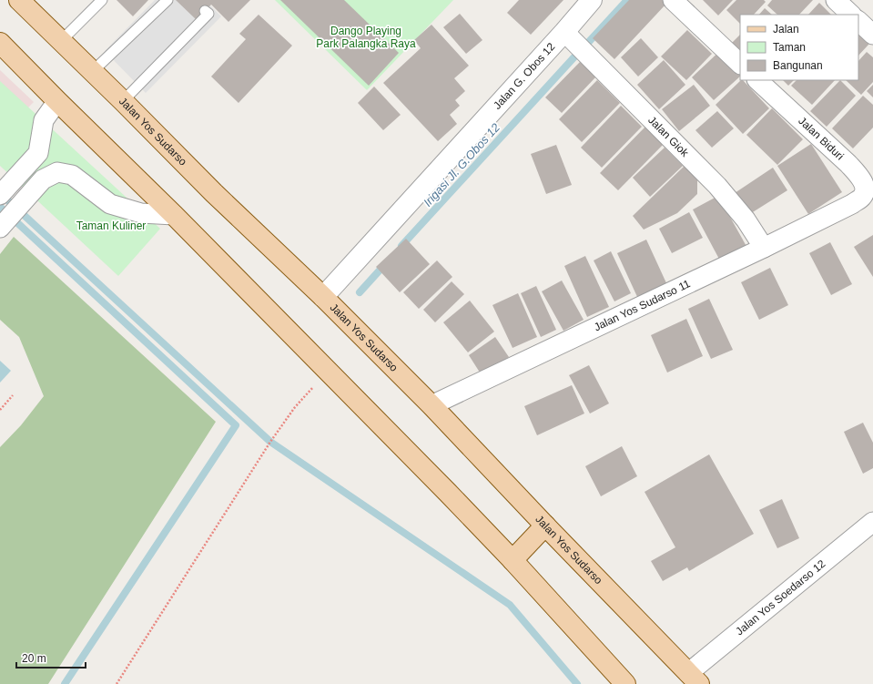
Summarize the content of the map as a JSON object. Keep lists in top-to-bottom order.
{
  "streets": {
    "main road": ["Jalan Yos Sudarso"],
    "street": [
      "Jalan G. Obos 12",
      "Jalan Giok",
      "Jalan Biduri",
      "Jalan Yos Sudarso 11",
      "Jalan Yos Soedarso 12"
    ]
  },
  "crossings": [
    ["Jalan G. Obos 12", "Jalan Yos Sudarso"],
    ["Jalan G. Obos 12", "Jalan Giok"],
    ["Jalan Yos Sudarso", "Jalan Yos Sudarso 11"],
    ["Jalan Yos Sudarso", "Jalan Yos Soedarso 12"],
    ["Jalan Giok", "Jalan Yos Sudarso 11"],
    ["Jalan Biduri", "Jalan Yos Sudarso 11"]
  ],
  "water": ["Irigasi Jl. G.Obos 12"],
  "parks": ["Dango Playing Park Palangka Raya", "Taman Kuliner"],
  "legend": ["Jalan", "Taman", "Bangunan"],
  "scale_bar": "20 m"
}
